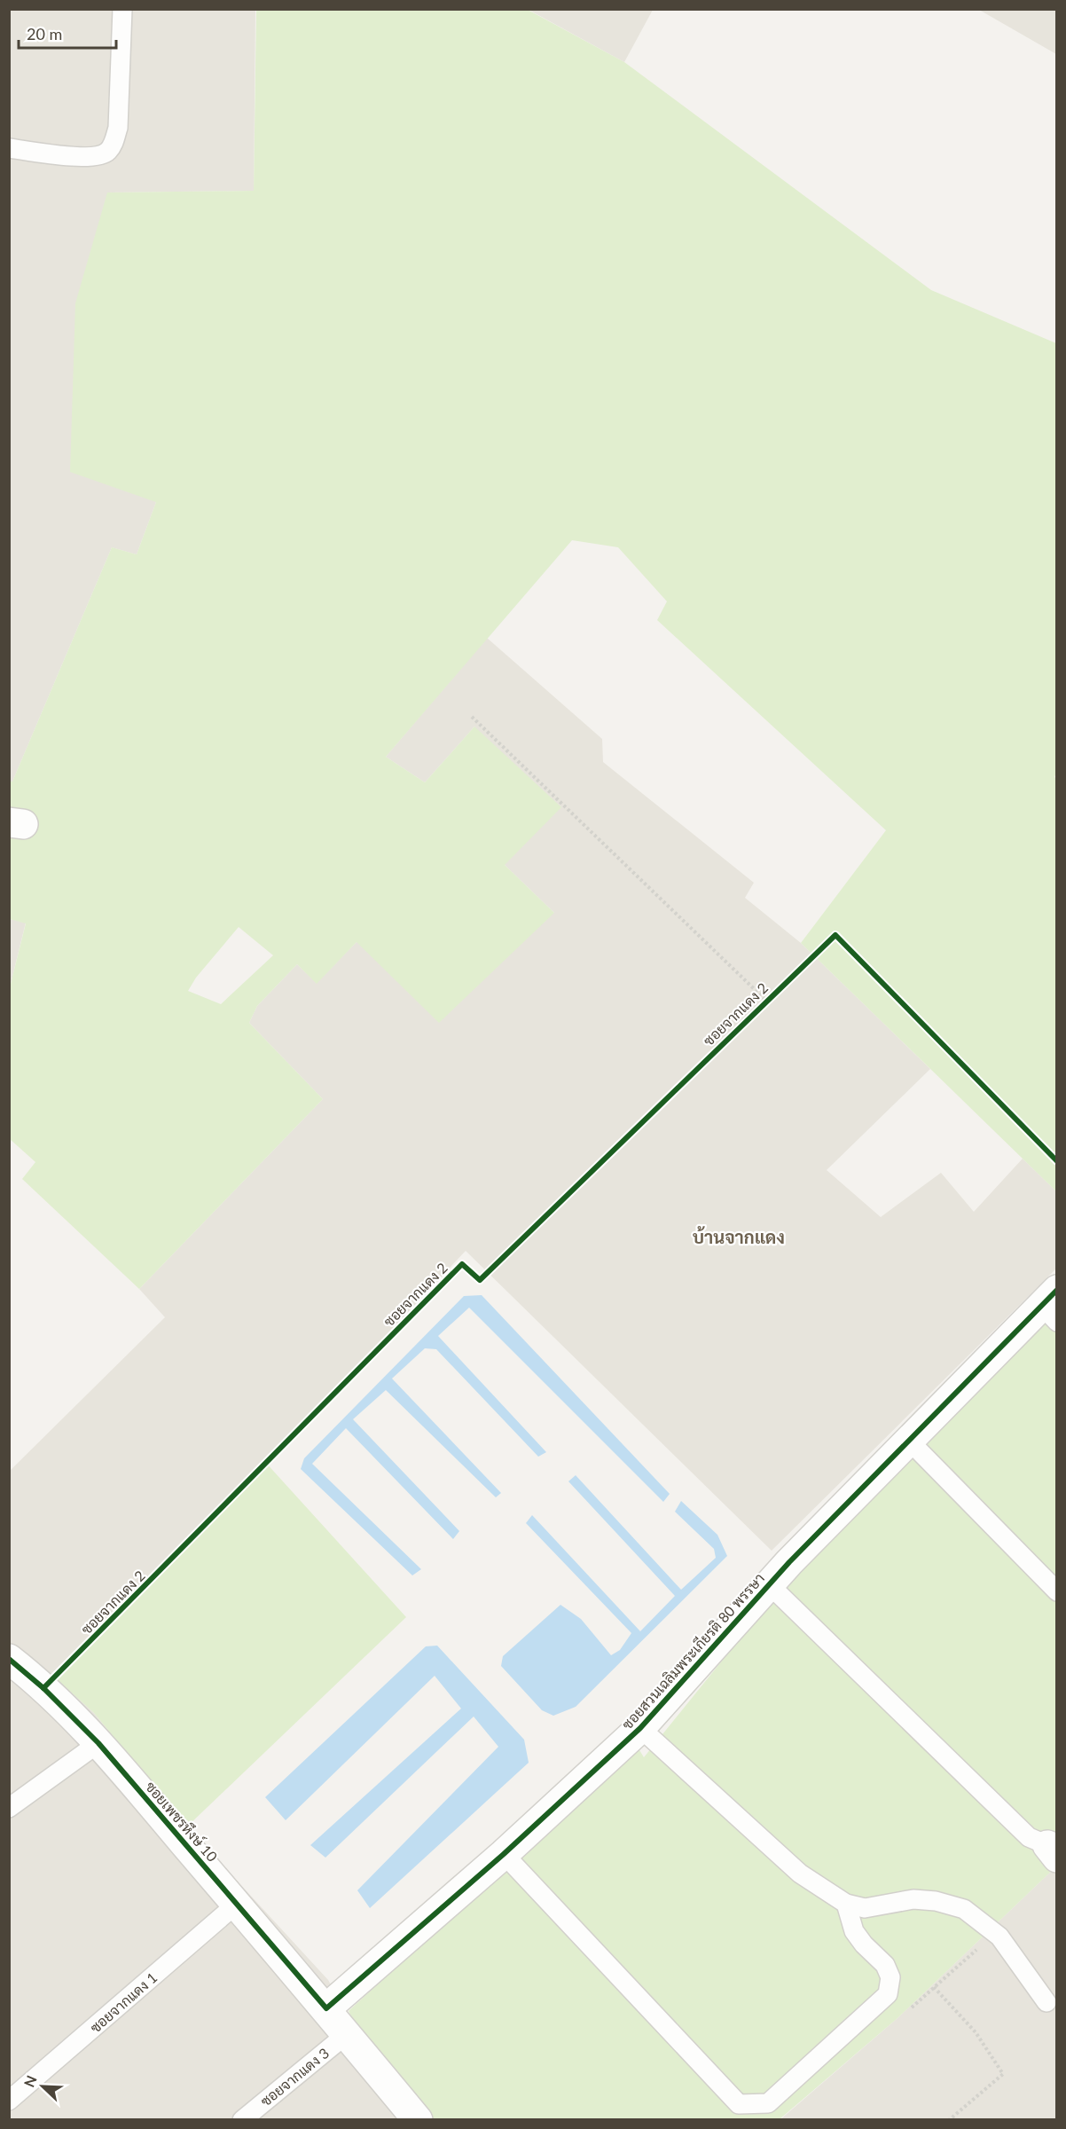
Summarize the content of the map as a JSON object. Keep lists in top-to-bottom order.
{
  "streets": {
    "street": ["ซอยสวนเฉลิมพระเกียรติ 80 พรรษา", "ซอยเพชรหึงษ์ 10"],
    "lane": ["ซอยจากแดง 1", "ซอยจากแดง 3"],
    "cycle path": ["ซอยจากแดง 2"]
  },
  "crossings": [
    ["ซอยจากแดง 2", "ซอยเพชรหึงษ์ 10"],
    ["ซอยสวนเฉลิมพระเกียรติ 80 พรรษา", "ซอยเพชรหึงษ์ 10"],
    ["ซอยเพชรหึงษ์ 10", "ซอยจากแดง 1"],
    ["ซอยเพชรหึงษ์ 10", "ซอยจากแดง 3"]
  ],
  "districts": ["บ้านจากแดง"],
  "scale_bar": "20 m",
  "north": "top left"
}
